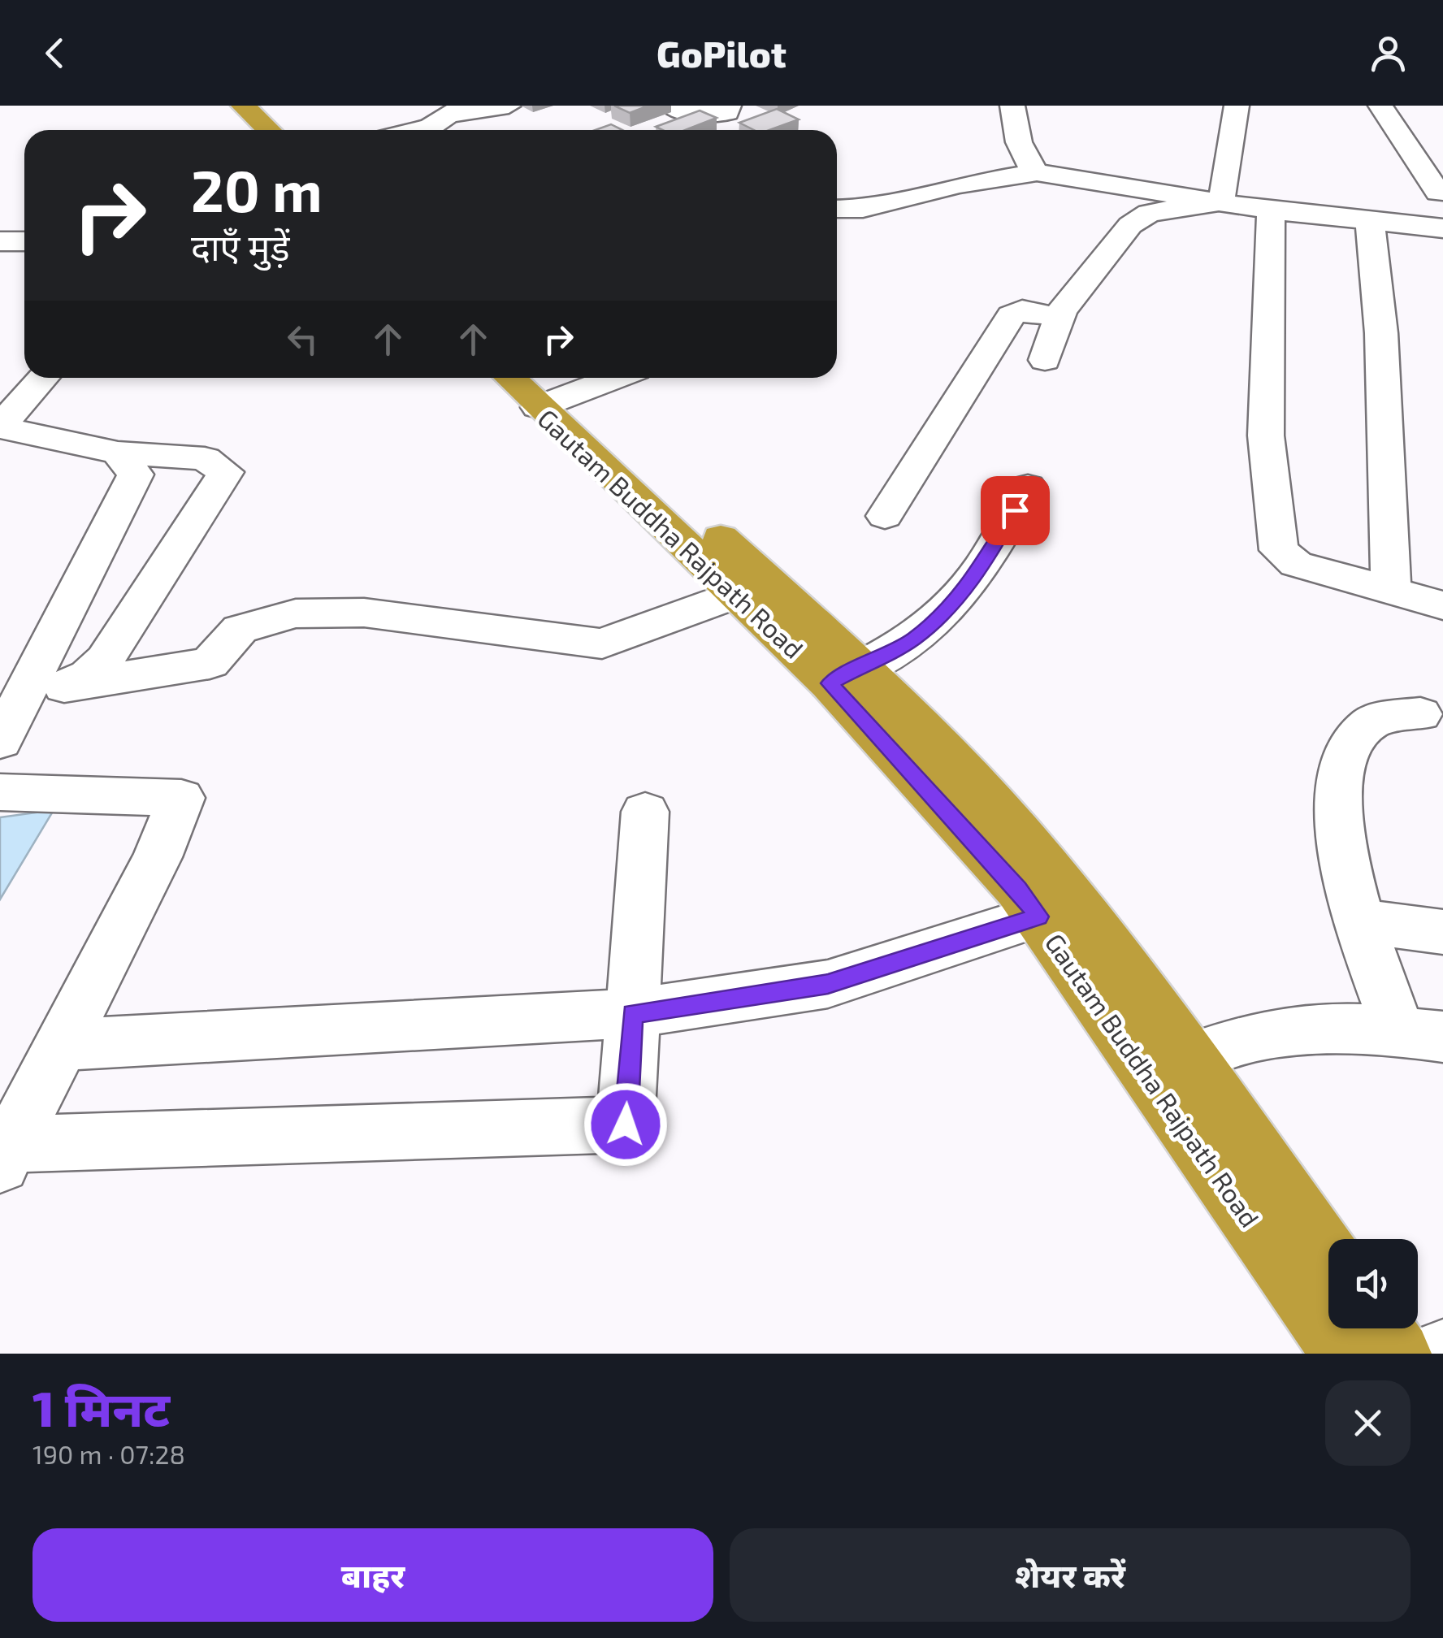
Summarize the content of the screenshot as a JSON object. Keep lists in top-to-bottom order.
{
  "streets": {
    "highway": ["Gautam Buddha Rajpath Road"]
  },
  "page": {
    "header": "GoPilot",
    "turn": ["20 m", "दाएँ मुड़ें"],
    "heading": ["1 मिनट", "190 m · 07:28"],
    "buttons": ["बाहर", "शेयर करें"]
  }
}
